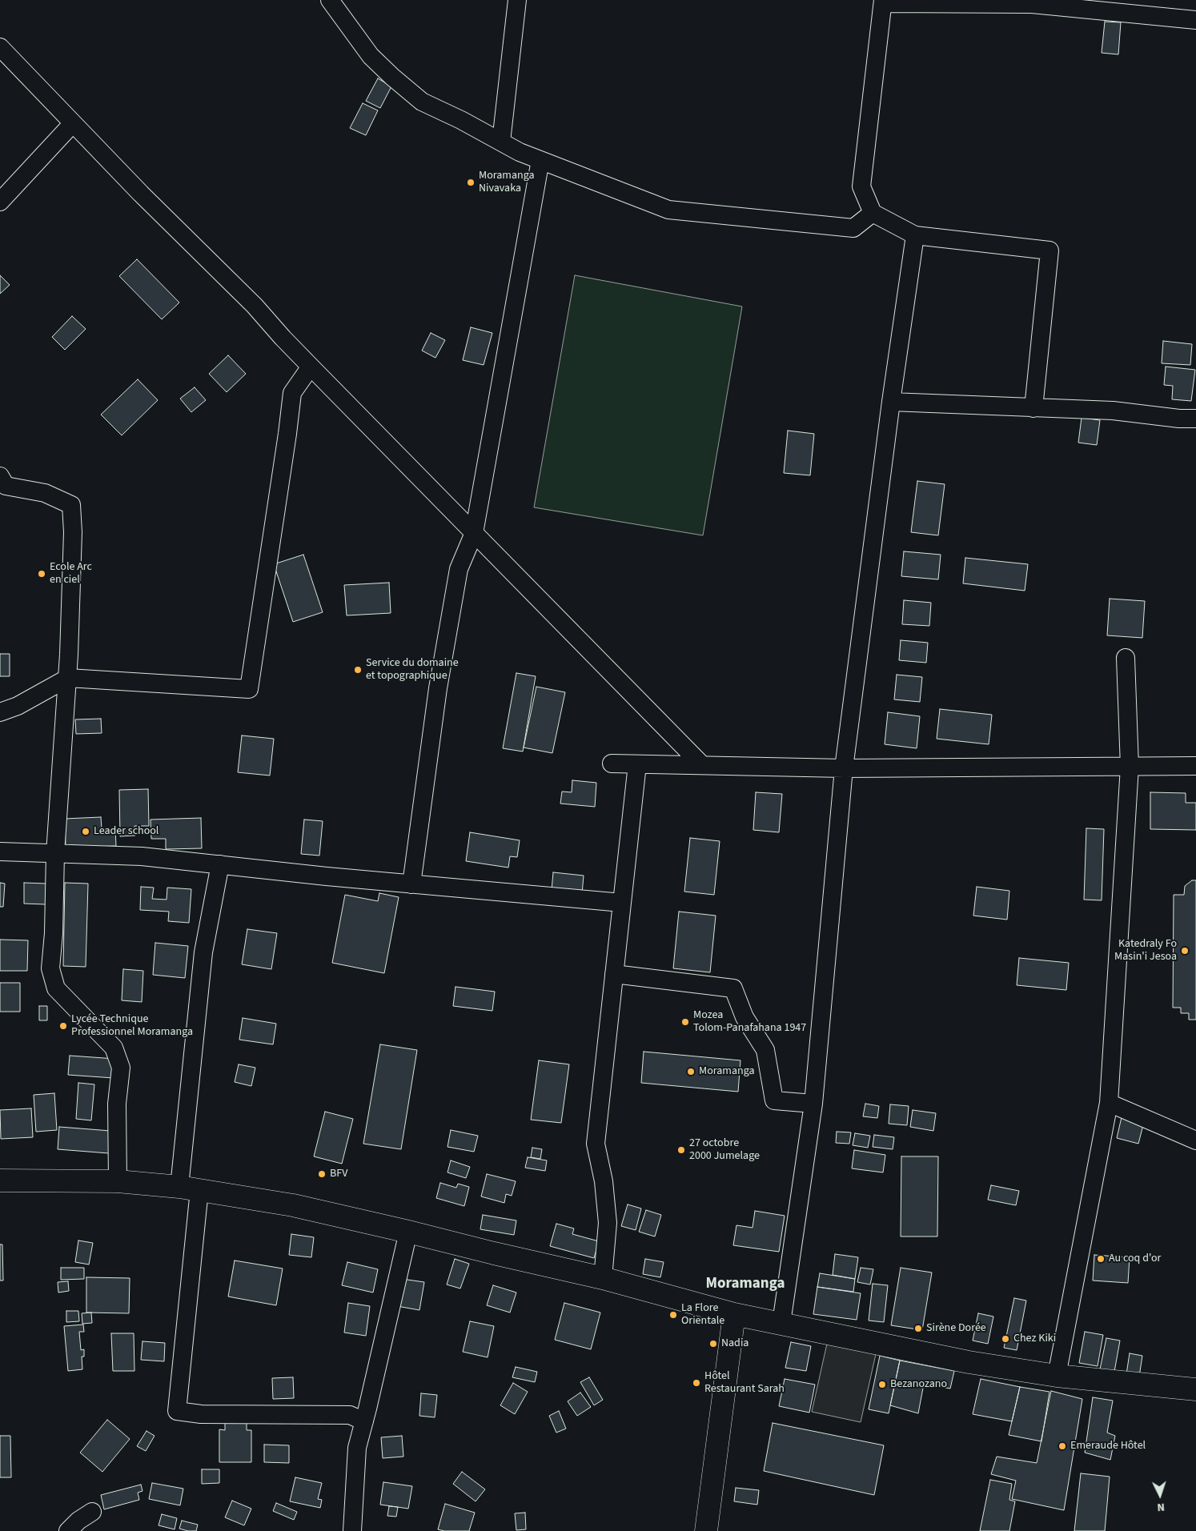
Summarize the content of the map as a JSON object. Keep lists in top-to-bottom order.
{
  "districts": ["Moramanga"],
  "places": [
    "Moramanga Nivavaka",
    "Ecole Arc en ciel",
    "Service du domaine et topographique",
    "Leader school",
    "Katedraly Fo Masin'i Jesoa",
    "Mozea Tolom-Panafahana 1947",
    "Lycée Technique Professionnel Moramanga",
    "Moramanga",
    "27 octobre 2000 Jumelage",
    "BFV",
    "Au coq d'or",
    "La Flore Orientale",
    "Sirène Dorée",
    "Chez Kiki",
    "Nadia",
    "Hôtel Restaurant Sarah",
    "Bezanozano",
    "Emeraude Hôtel"
  ],
  "north": "bottom"
}
